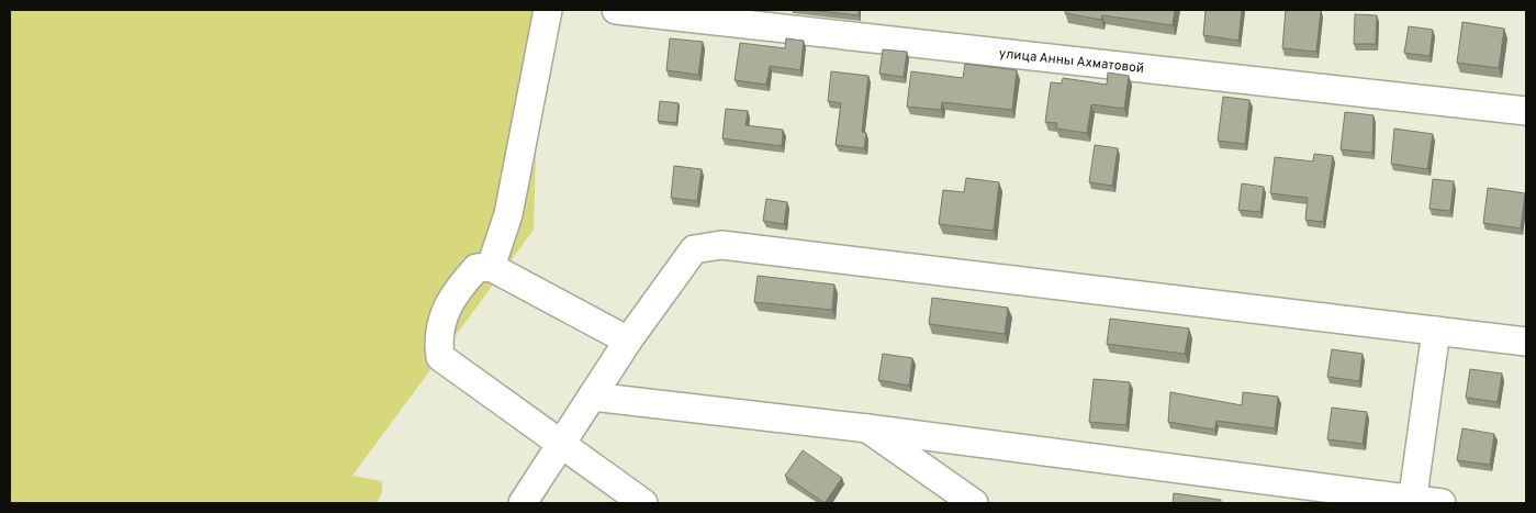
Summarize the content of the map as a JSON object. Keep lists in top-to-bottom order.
{
  "streets": {
    "lane": ["улица Анны Ахматовой"]
  }
}
